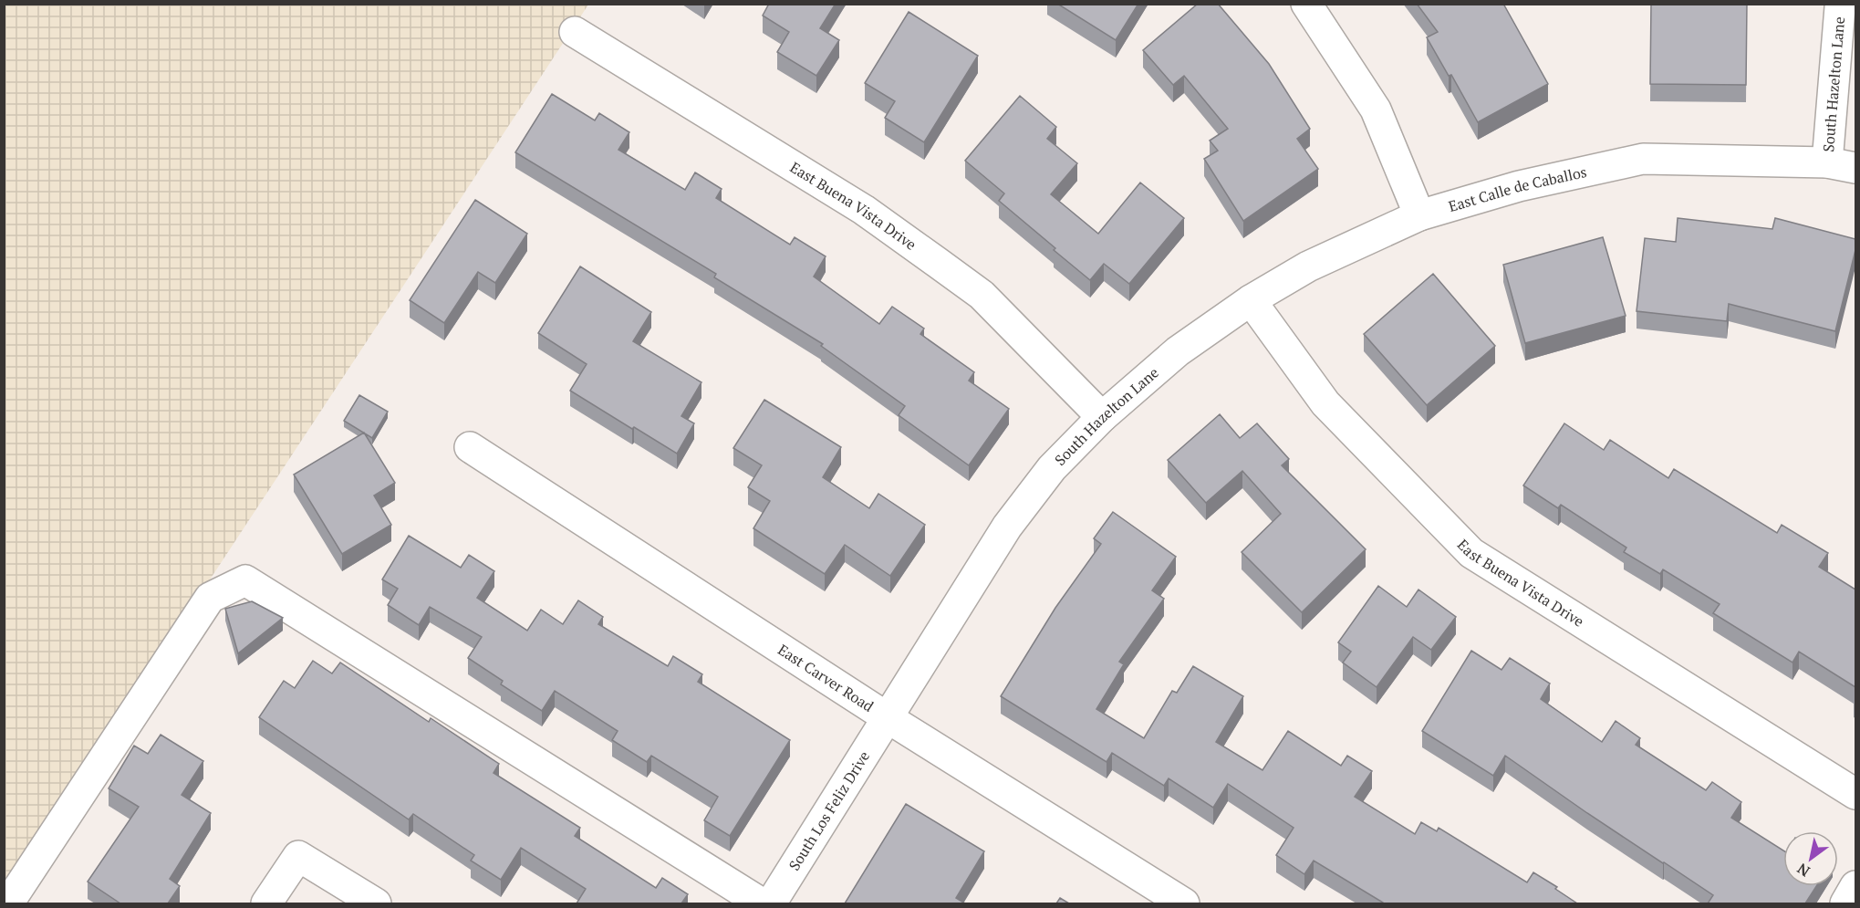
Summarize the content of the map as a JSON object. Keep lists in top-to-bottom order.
{
  "streets": {
    "street": [
      "South Hazelton Lane",
      "East Calle de Caballos",
      "East Buena Vista Drive",
      "East Carver Road",
      "South Los Feliz Drive"
    ]
  },
  "crossings": [
    ["South Hazelton Lane", "East Calle de Caballos"],
    ["South Hazelton Lane", "East Buena Vista Drive"],
    ["South Hazelton Lane", "East Carver Road"],
    ["South Hazelton Lane", "South Los Feliz Drive"],
    ["East Carver Road", "South Los Feliz Drive"]
  ],
  "north": "bottom left"
}
